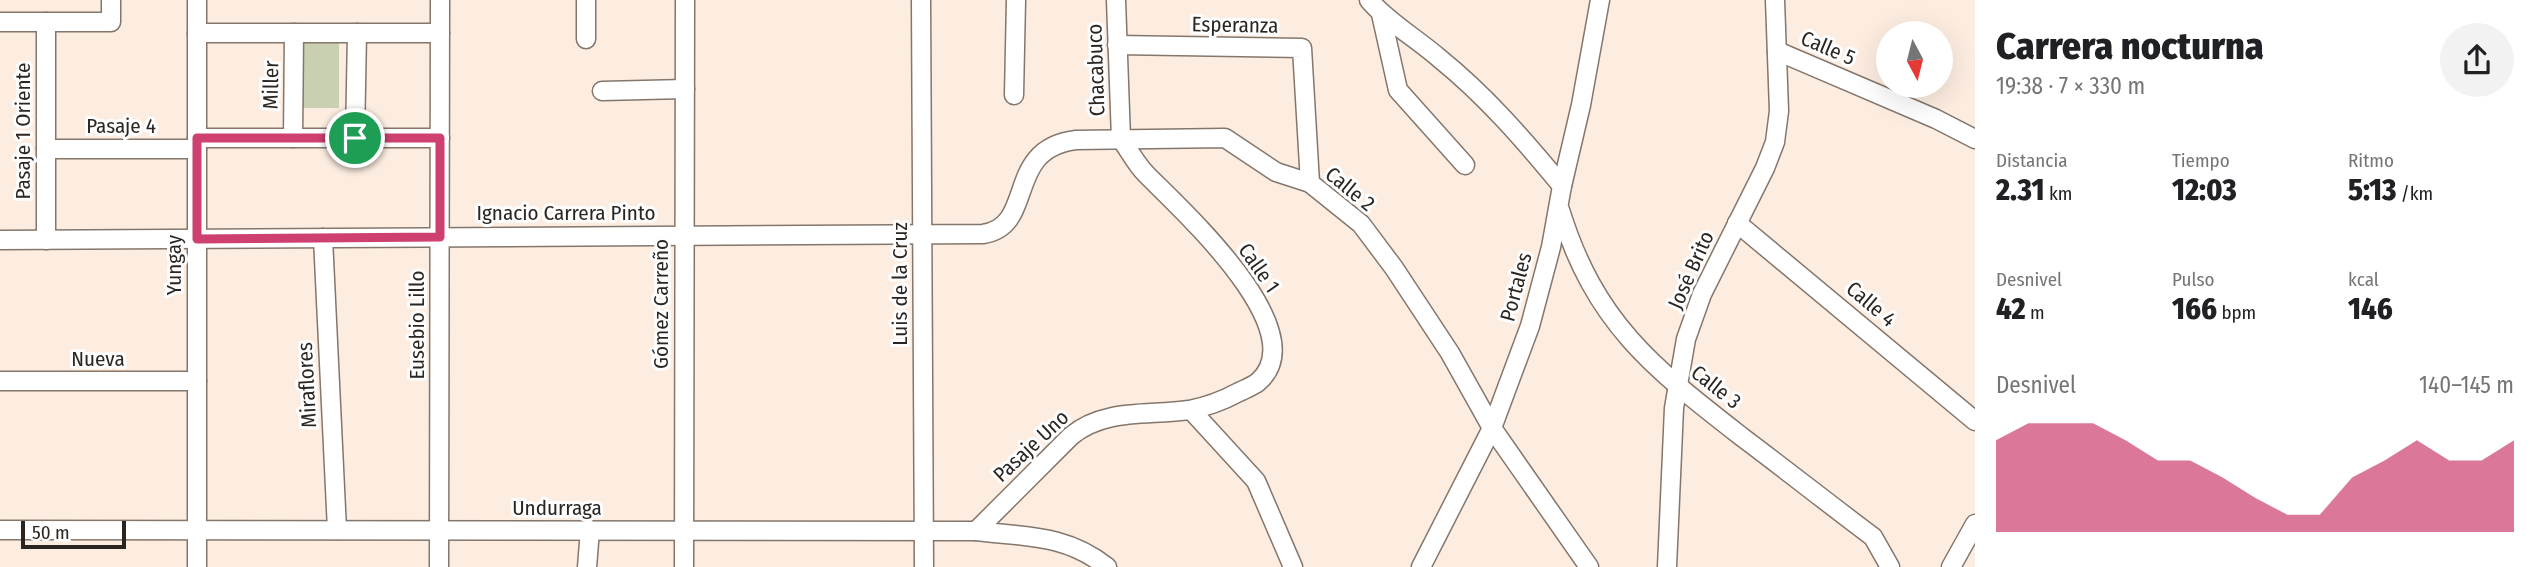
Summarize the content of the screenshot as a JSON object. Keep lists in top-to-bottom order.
{
  "streets": {
    "street": [
      "Esperanza",
      "Calle 5",
      "Chacabuco",
      "Miller",
      "Pasaje 4",
      "Pasaje 1 Oriente",
      "Calle 2",
      "Ignacio Carrera Pinto",
      "Yungay",
      "Calle 1",
      "José Brito",
      "Luis de la Cruz",
      "Portales",
      "Gómez Carreño",
      "Calle 4",
      "Eusebio Lillo",
      "Nueva",
      "Miraflores",
      "Calle 3",
      "Pasaje Uno",
      "Undurraga"
    ]
  },
  "crossings": [
    ["Esperanza", "Chacabuco"],
    ["Esperanza", "Calle 2"],
    ["Calle 5", "José Brito"],
    ["Chacabuco", "Calle 2"],
    ["Chacabuco", "Calle 1"],
    ["Miller", "Pasaje 4"],
    ["Pasaje 4", "Pasaje 1 Oriente"],
    ["Pasaje 4", "Yungay"],
    ["Pasaje 4", "Eusebio Lillo"],
    ["Pasaje 1 Oriente", "Ignacio Carrera Pinto"],
    ["Calle 2", "Ignacio Carrera Pinto"],
    ["Calle 2", "Calle 1"],
    ["Calle 2", "Luis de la Cruz"],
    ["Calle 2", "Portales"],
    ["Ignacio Carrera Pinto", "Yungay"],
    ["Ignacio Carrera Pinto", "Luis de la Cruz"],
    ["Ignacio Carrera Pinto", "Gómez Carreño"],
    ["Ignacio Carrera Pinto", "Eusebio Lillo"],
    ["Ignacio Carrera Pinto", "Miraflores"],
    ["Yungay", "Nueva"],
    ["Yungay", "Undurraga"],
    ["Calle 1", "Pasaje Uno"],
    ["José Brito", "Calle 4"],
    ["José Brito", "Calle 3"],
    ["Luis de la Cruz", "Undurraga"],
    ["Portales", "Calle 3"],
    ["Gómez Carreño", "Undurraga"],
    ["Eusebio Lillo", "Undurraga"],
    ["Miraflores", "Undurraga"],
    ["Pasaje Uno", "Undurraga"]
  ],
  "scale_bar": "50 m",
  "north": "bottom",
  "page": {
    "heading": ["Carrera nocturna", "19:38 · 7 × 330 m"],
    "stats": [
      ["Distancia", "2.31 km"],
      ["Tiempo", "12:03"],
      ["Ritmo", "5:13 /km"],
      ["Desnivel", "42 m"],
      ["Pulso", "166 bpm"],
      ["kcal", "146"]
    ],
    "chart": ["Desnivel", "140–145 m"],
    "scale": "50 m"
  }
}
